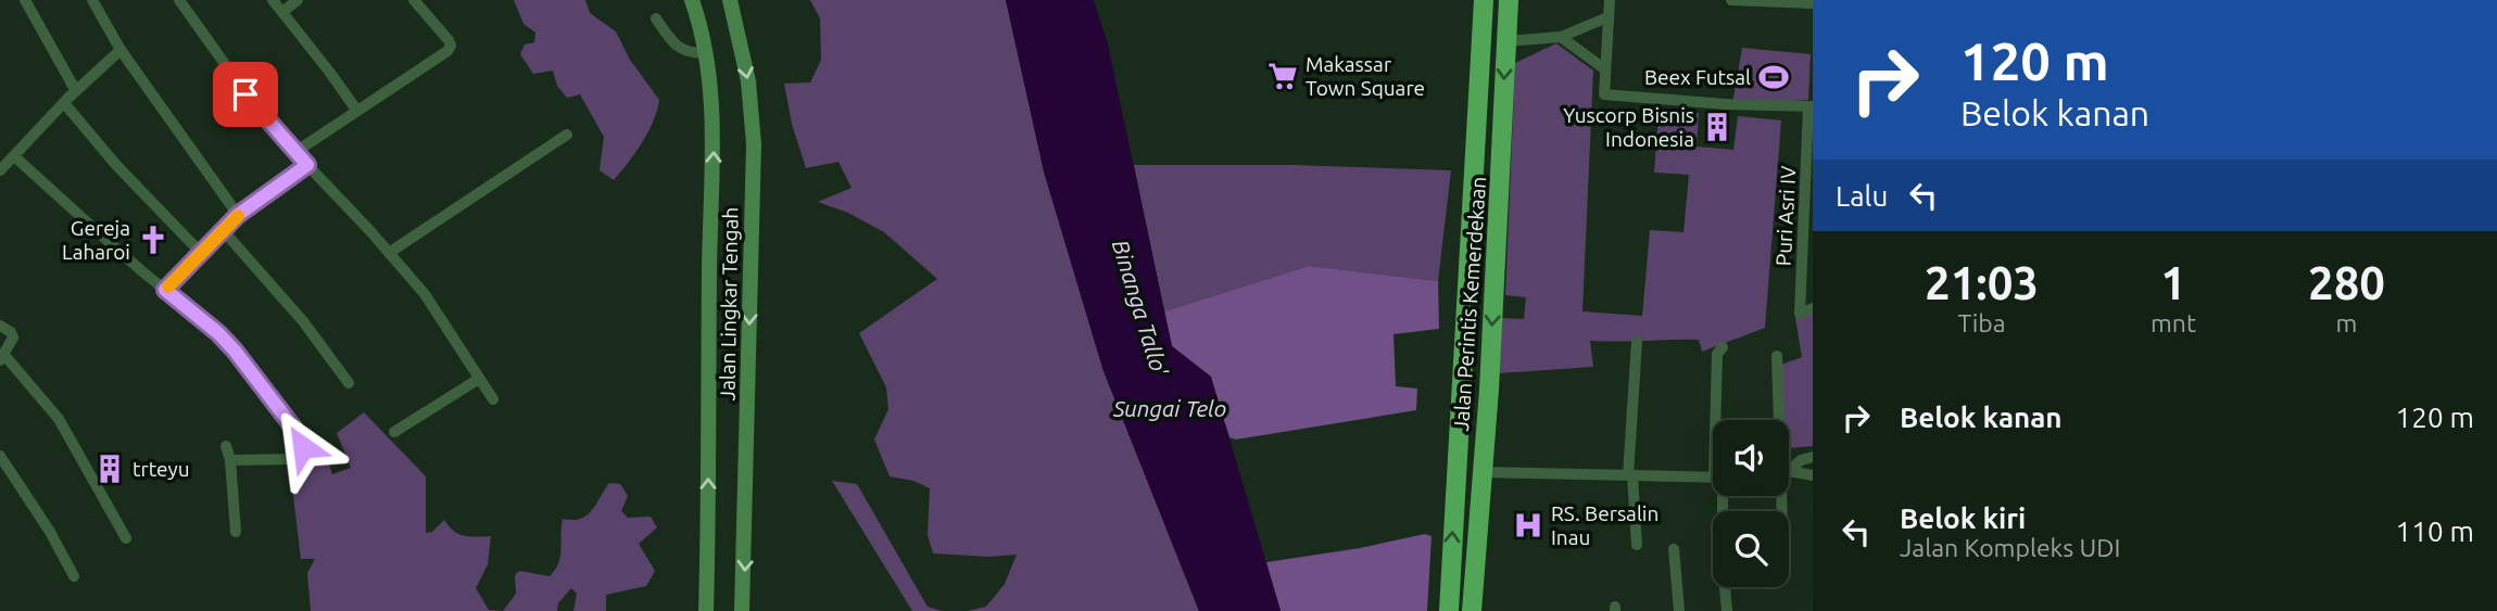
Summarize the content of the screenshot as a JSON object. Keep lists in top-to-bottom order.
{
  "streets": {
    "highway": ["Jalan Perintis Kemerdekaan"],
    "main road": ["Jalan Lingkar Tengah"],
    "street": ["Puri Asri IV"]
  },
  "water": ["Binanga Tallo'", "Sungai Telo"],
  "places": {
    "supermarket": ["Makassar Town Square"],
    "sports": ["Beex Futsal"],
    "building": ["Yuscorp Bisnis Indonesia", "trteyu"],
    "church": ["Gereja Laharoi"],
    "hospital": ["RS. Bersalin Inau"]
  },
  "page": {
    "turn": ["120 m", "Belok kanan"],
    "then": "Lalu",
    "eta": [
      "21:03",
      "Tiba",
      "1",
      "mnt",
      "280",
      "m"
    ],
    "list": [
      {
        "name": "Belok kanan",
        "value": "120 m"
      },
      {
        "name": "Belok kiri",
        "note": "Jalan Kompleks UDI",
        "value": "110 m"
      }
    ]
  }
}
